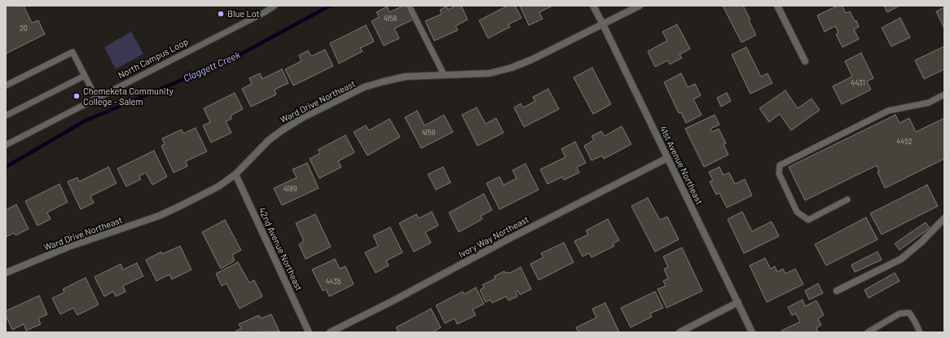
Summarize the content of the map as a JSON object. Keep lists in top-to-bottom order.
{
  "streets": {
    "street": [
      "Ward Drive Northeast",
      "41st Avenue Northeast",
      "Ivory Way Northeast",
      "42nd Avenue Northeast"
    ],
    "lane": ["North Campus Loop"]
  },
  "crossings": [
    ["Ward Drive Northeast", "41st Avenue Northeast"],
    ["Ward Drive Northeast", "42nd Avenue Northeast"],
    ["41st Avenue Northeast", "Ivory Way Northeast"]
  ],
  "water": ["Claggett Creek"],
  "places": ["Blue Lot", "Chemeketa Community College - Salem"],
  "house_numbers": [
    "4158",
    "20",
    "4431",
    "4159",
    "4452",
    "4189",
    "4435"
  ]
}
